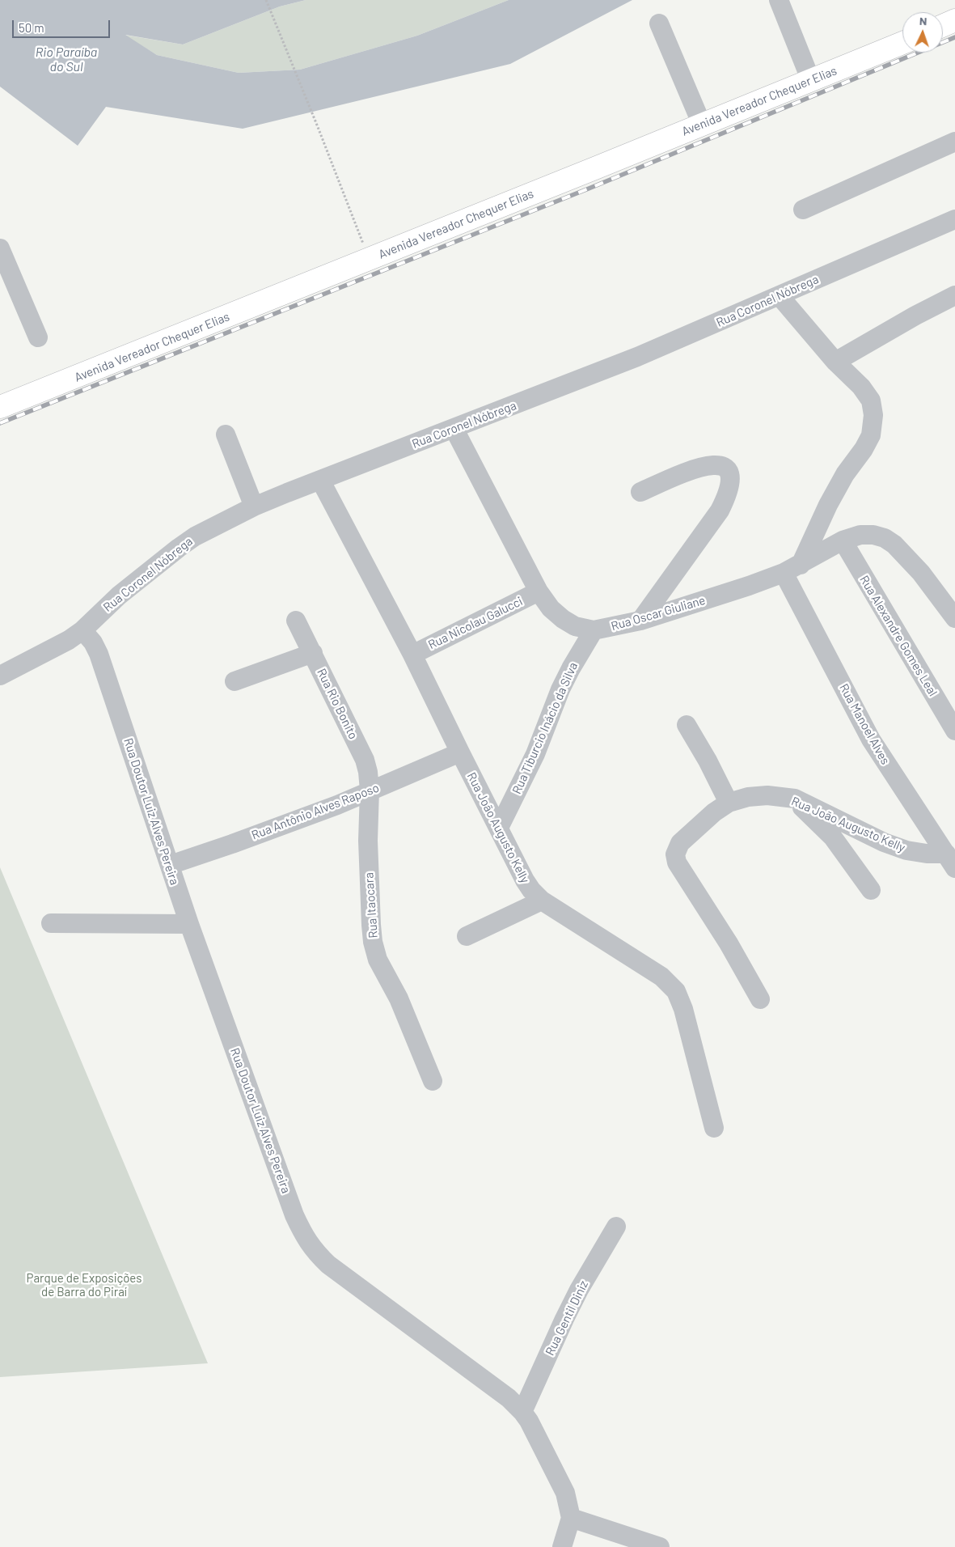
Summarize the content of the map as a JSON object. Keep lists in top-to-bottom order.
{
  "streets": {
    "main road": ["Avenida Vereador Chequer Elias"],
    "street": [
      "Rua Coronel Nóbrega",
      "Rua Oscar Giuliane",
      "Rua Nicolau Galucci",
      "Rua Alexandre Gomes Leal",
      "Rua Rio Bonito",
      "Rua Manoel Alves",
      "Rua Tiburcio Inácio da Silva",
      "Rua Doutor Luiz Alves Pereira",
      "Rua Antônio Alves Raposo",
      "Rua João Augusto Kelly",
      "Rua Itaocara",
      "Rua Gentil Diniz"
    ]
  },
  "crossings": [
    ["Rua Coronel Nóbrega", "Rua Oscar Giuliane"],
    ["Rua Coronel Nóbrega", "Rua Doutor Luiz Alves Pereira"],
    ["Rua Coronel Nóbrega", "Rua João Augusto Kelly"],
    ["Rua Oscar Giuliane", "Rua Nicolau Galucci"],
    ["Rua Oscar Giuliane", "Rua Alexandre Gomes Leal"],
    ["Rua Oscar Giuliane", "Rua Manoel Alves"],
    ["Rua Oscar Giuliane", "Rua Tiburcio Inácio da Silva"],
    ["Rua Nicolau Galucci", "Rua João Augusto Kelly"],
    ["Rua Rio Bonito", "Rua Antônio Alves Raposo"],
    ["Rua Rio Bonito", "Rua Itaocara"],
    ["Rua Manoel Alves", "Rua João Augusto Kelly"],
    ["Rua Tiburcio Inácio da Silva", "Rua João Augusto Kelly"],
    ["Rua Doutor Luiz Alves Pereira", "Rua Antônio Alves Raposo"],
    ["Rua Doutor Luiz Alves Pereira", "Rua Gentil Diniz"],
    ["Rua Antônio Alves Raposo", "Rua João Augusto Kelly"],
    ["Rua Antônio Alves Raposo", "Rua Itaocara"]
  ],
  "water": ["Rio Paraíba do Sul"],
  "parks": ["Parque de Exposições de Barra do Piraí"],
  "scale_bar": "50 m",
  "north": "top"
}
